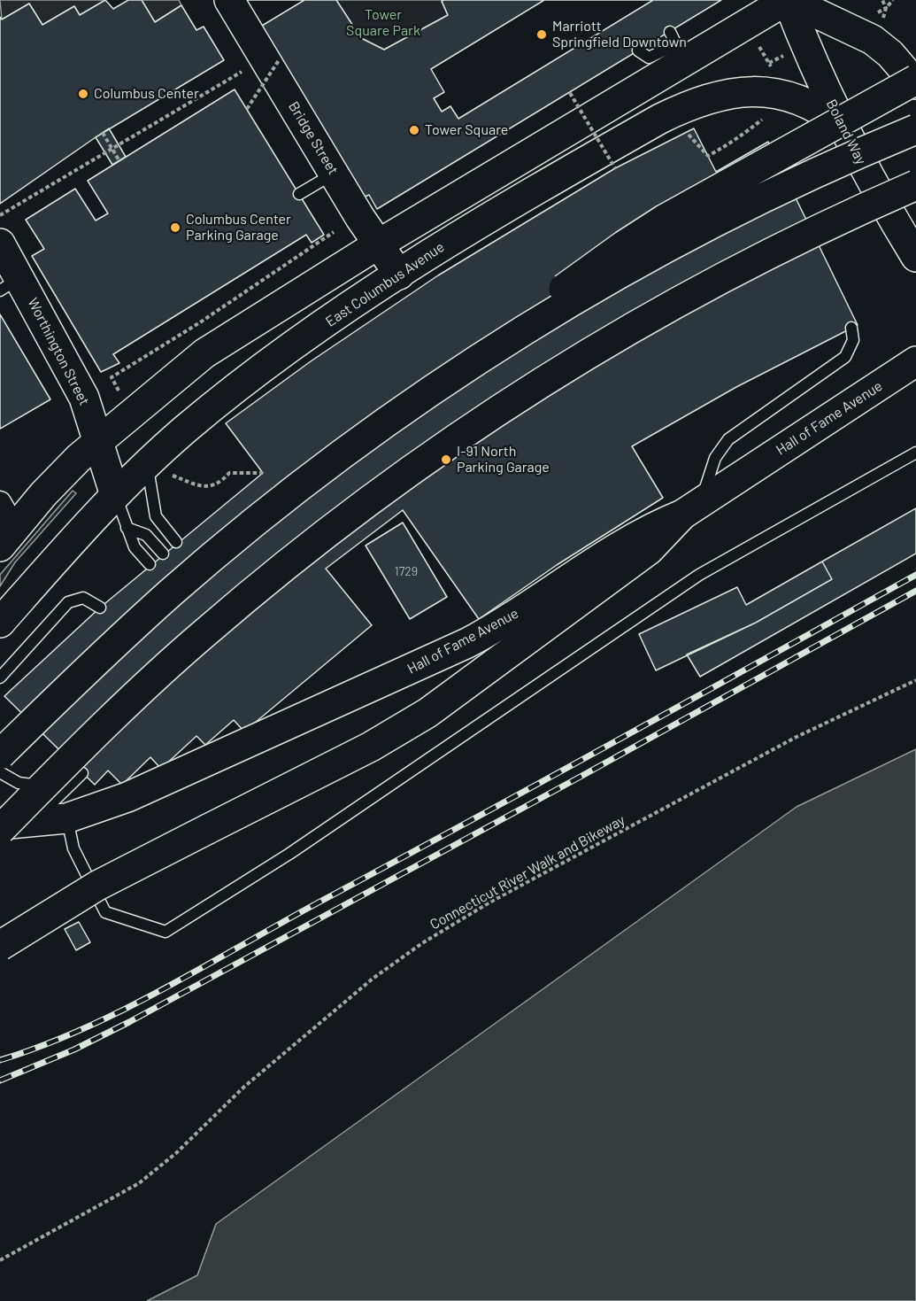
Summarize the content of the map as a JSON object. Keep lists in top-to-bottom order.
{
  "streets": {
    "main road": [
      "Boland Way",
      "Bridge Street",
      "East Columbus Avenue",
      "Worthington Street",
      "Hall of Fame Avenue"
    ],
    "path": ["Connecticut River Walk and Bikeway"]
  },
  "crossings": [
    ["Boland Way", "East Columbus Avenue"],
    ["Bridge Street", "East Columbus Avenue"],
    ["East Columbus Avenue", "Worthington Street"]
  ],
  "parks": ["Tower Square Park"],
  "places": [
    "Marriott Springfield Downtown",
    "Columbus Center",
    "Tower Square",
    "Columbus Center Parking Garage",
    "I-91 North Parking Garage"
  ],
  "house_numbers": ["1729"]
}
